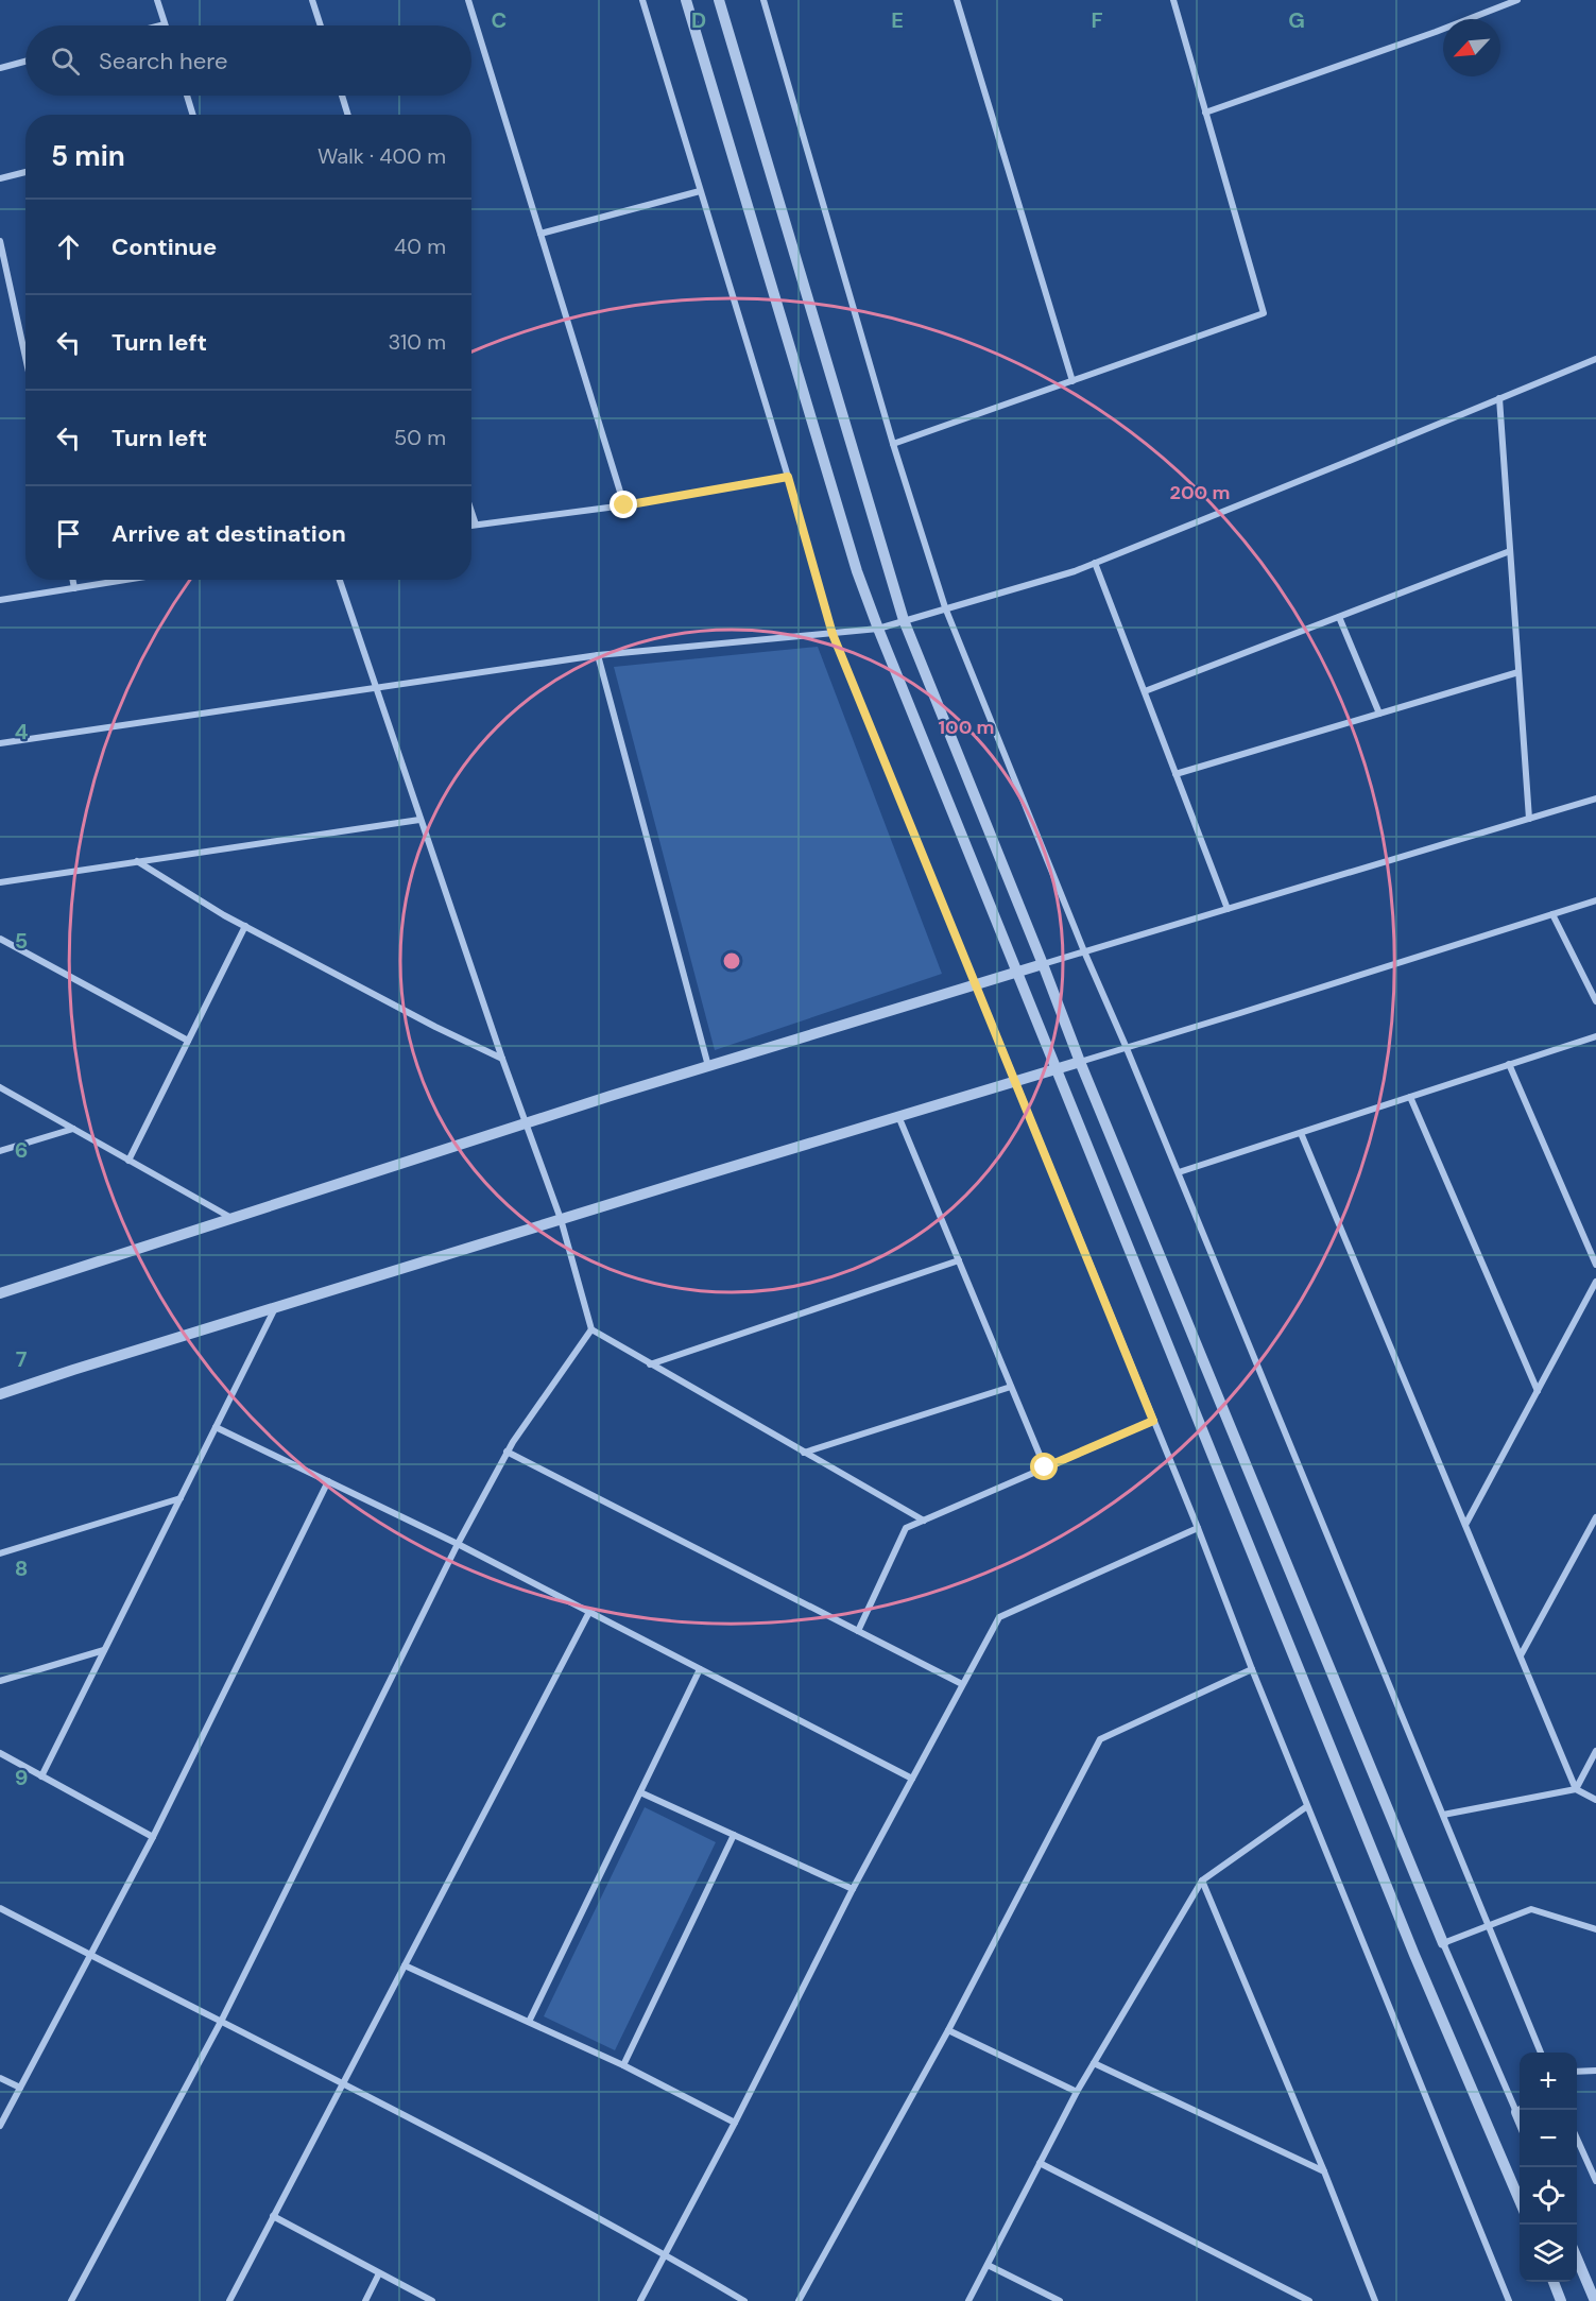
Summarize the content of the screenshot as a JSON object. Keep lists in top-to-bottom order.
{
  "north": "bottom left",
  "page": {
    "search": "Search here",
    "heading": ["5 min", "Walk · 400 m"],
    "list": [
      ["Continue", "40 m"],
      ["Turn left", "310 m"],
      ["Turn left", "50 m"],
      "Arrive at destination"
    ],
    "map_buttons": ["+", "−"]
  },
  "grid": {
    "columns": [
      "C",
      "D",
      "E",
      "F",
      "G"
    ],
    "rows": [
      "4",
      "5",
      "6",
      "7",
      "8",
      "9"
    ]
  },
  "rings": ["200 m", "100 m"]
}
